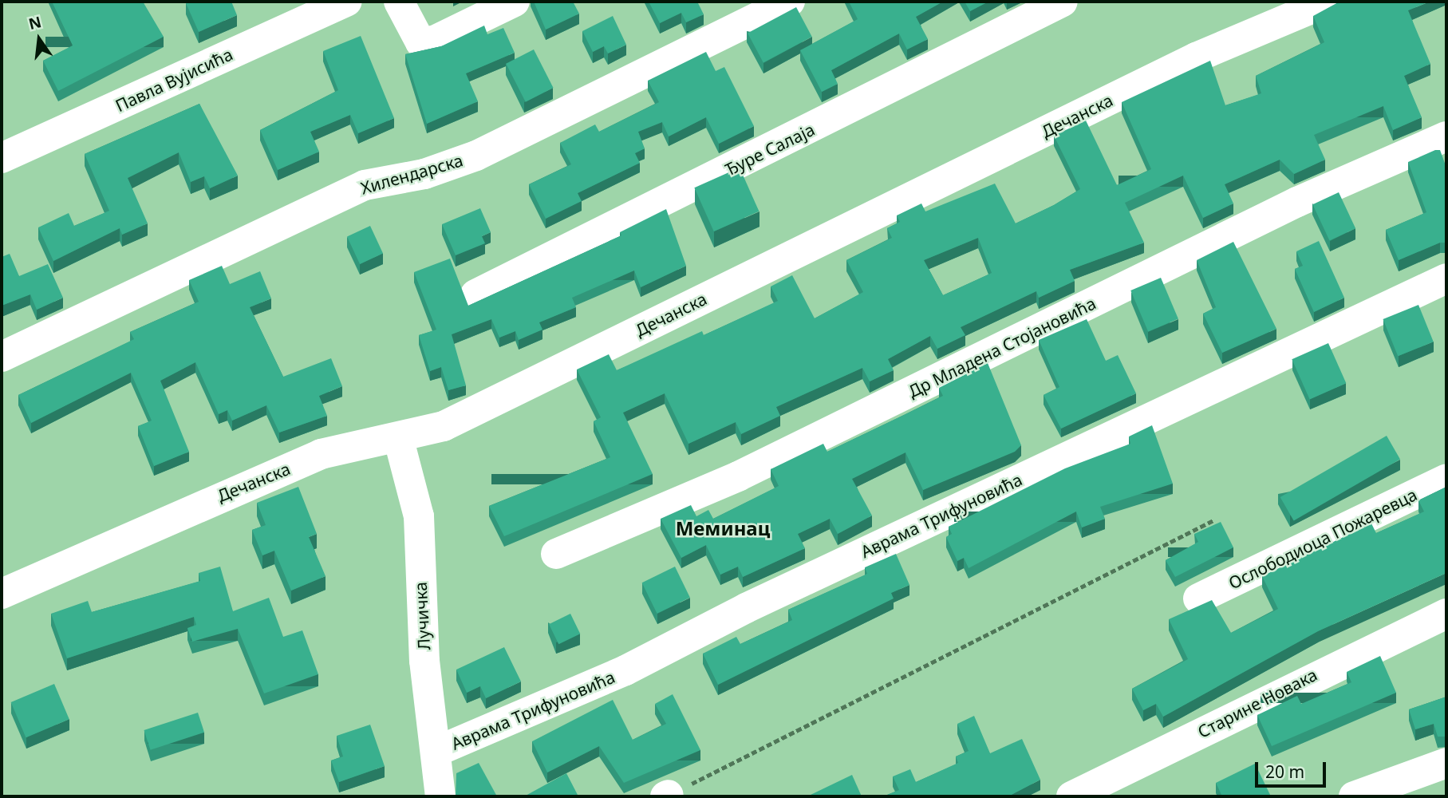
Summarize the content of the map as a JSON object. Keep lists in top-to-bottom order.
{
  "streets": {
    "street": [
      "Павла Вујисића",
      "Дечанска",
      "Ђуре Салаја",
      "Хилендарска",
      "Др Младена Стојановића",
      "Аврама Трифуновића",
      "Ослободиоца Пожаревца",
      "Лучичка",
      "Старине Новака"
    ]
  },
  "crossings": [
    ["Дечанска", "Лучичка"],
    ["Аврама Трифуновића", "Лучичка"]
  ],
  "districts": ["Меминац"],
  "scale_bar": "20 m",
  "north": "top"
}
